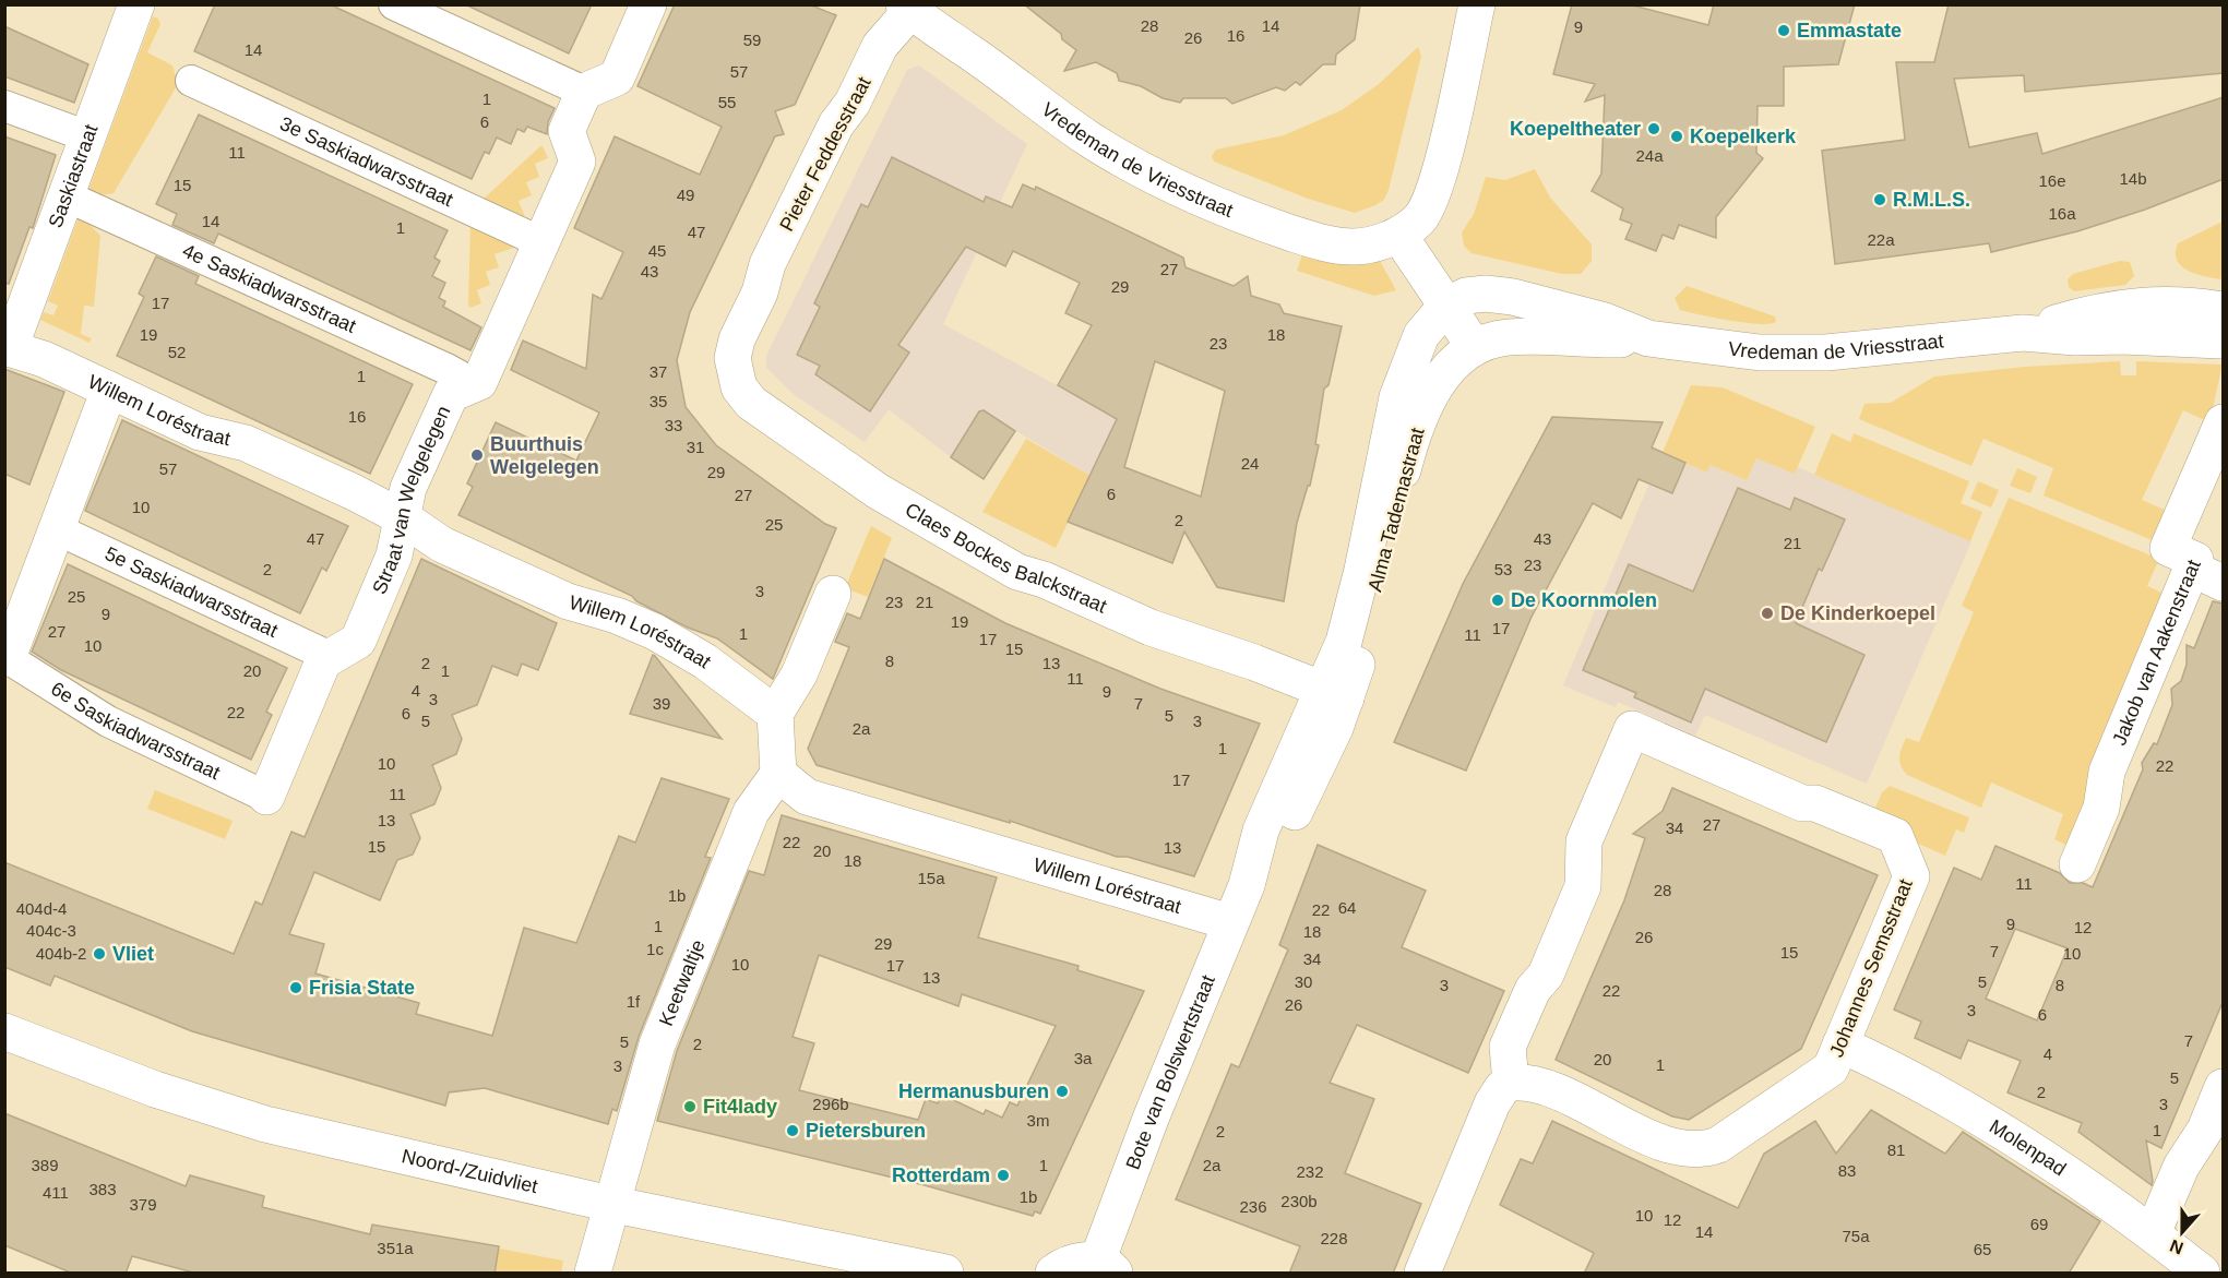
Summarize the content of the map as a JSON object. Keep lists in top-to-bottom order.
{
  "streets": {
    "street": [
      "Pieter Feddesstraat",
      "Vredeman de Vriesstraat",
      "3e Saskiadwarsstraat",
      "Saskiastraat",
      "4e Saskiadwarsstraat",
      "Willem Loréstraat",
      "Straat van Welgelegen",
      "Alma Tademastraat",
      "Claes Bockes Balckstraat",
      "5e Saskiadwarsstraat",
      "Jakob van Aakenstraat",
      "6e Saskiadwarsstraat",
      "Johannes Semsstraat",
      "Keetwaltje",
      "Bote van Bolswertstraat",
      "Molenpad",
      "Noord-/Zuidvliet"
    ]
  },
  "crossings": [
    ["Pieter Feddesstraat", "Vredeman de Vriesstraat"],
    ["Pieter Feddesstraat", "Claes Bockes Balckstraat"],
    ["Vredeman de Vriesstraat", "Alma Tademastraat"],
    ["3e Saskiadwarsstraat", "Straat van Welgelegen"],
    ["Saskiastraat", "4e Saskiadwarsstraat"],
    ["Saskiastraat", "Willem Loréstraat"],
    ["4e Saskiadwarsstraat", "Straat van Welgelegen"],
    ["Willem Loréstraat", "Straat van Welgelegen"],
    ["Willem Loréstraat", "Keetwaltje"],
    ["Willem Loréstraat", "Bote van Bolswertstraat"],
    ["Straat van Welgelegen", "5e Saskiadwarsstraat"],
    ["Alma Tademastraat", "Claes Bockes Balckstraat"],
    ["Alma Tademastraat", "Bote van Bolswertstraat"],
    ["Claes Bockes Balckstraat", "Bote van Bolswertstraat"],
    ["Johannes Semsstraat", "Molenpad"],
    ["Keetwaltje", "Noord-/Zuidvliet"]
  ],
  "places": [
    "Emmastate",
    "Koepeltheater",
    "Koepelkerk",
    "R.M.L.S.",
    "Buurthuis Welgelegen",
    "De Koornmolen",
    "De Kinderkoepel",
    "Vliet",
    "Frisia State",
    "Hermanusburen",
    "Fit4lady",
    "Pietersburen",
    "Rotterdam"
  ],
  "house_numbers": [
    "28",
    "14",
    "9",
    "16",
    "26",
    "59",
    "14",
    "57",
    "1",
    "55",
    "6",
    "11",
    "24a",
    "14b",
    "16e",
    "15",
    "49",
    "16a",
    "14",
    "1",
    "47",
    "22a",
    "45",
    "27",
    "43",
    "29",
    "17",
    "19",
    "18",
    "23",
    "52",
    "37",
    "1",
    "35",
    "16",
    "33",
    "31",
    "24",
    "57",
    "29",
    "6",
    "27",
    "10",
    "2",
    "25",
    "47",
    "43",
    "21",
    "23",
    "2",
    "53",
    "3",
    "25",
    "23",
    "21",
    "9",
    "19",
    "17",
    "27",
    "1",
    "11",
    "17",
    "10",
    "15",
    "8",
    "2",
    "13",
    "20",
    "1",
    "11",
    "4",
    "9",
    "3",
    "39",
    "7",
    "22",
    "6",
    "5",
    "5",
    "3",
    "2a",
    "1",
    "10",
    "22",
    "17",
    "11",
    "13",
    "27",
    "34",
    "22",
    "15",
    "13",
    "20",
    "18",
    "15a",
    "11",
    "28",
    "1b",
    "64",
    "404d-4",
    "22",
    "9",
    "1",
    "12",
    "404c-3",
    "18",
    "26",
    "29",
    "1c",
    "7",
    "15",
    "404b-2",
    "10",
    "34",
    "10",
    "17",
    "13",
    "30",
    "5",
    "3",
    "8",
    "22",
    "1f",
    "26",
    "3",
    "6",
    "7",
    "5",
    "2",
    "4",
    "3a",
    "20",
    "1",
    "3",
    "5",
    "2",
    "296b",
    "3",
    "3m",
    "1",
    "2",
    "81",
    "389",
    "1",
    "2a",
    "83",
    "232",
    "383",
    "411",
    "1b",
    "230b",
    "379",
    "236",
    "10",
    "12",
    "69",
    "14",
    "75a",
    "228",
    "351a",
    "65"
  ],
  "north": "bottom"
}
